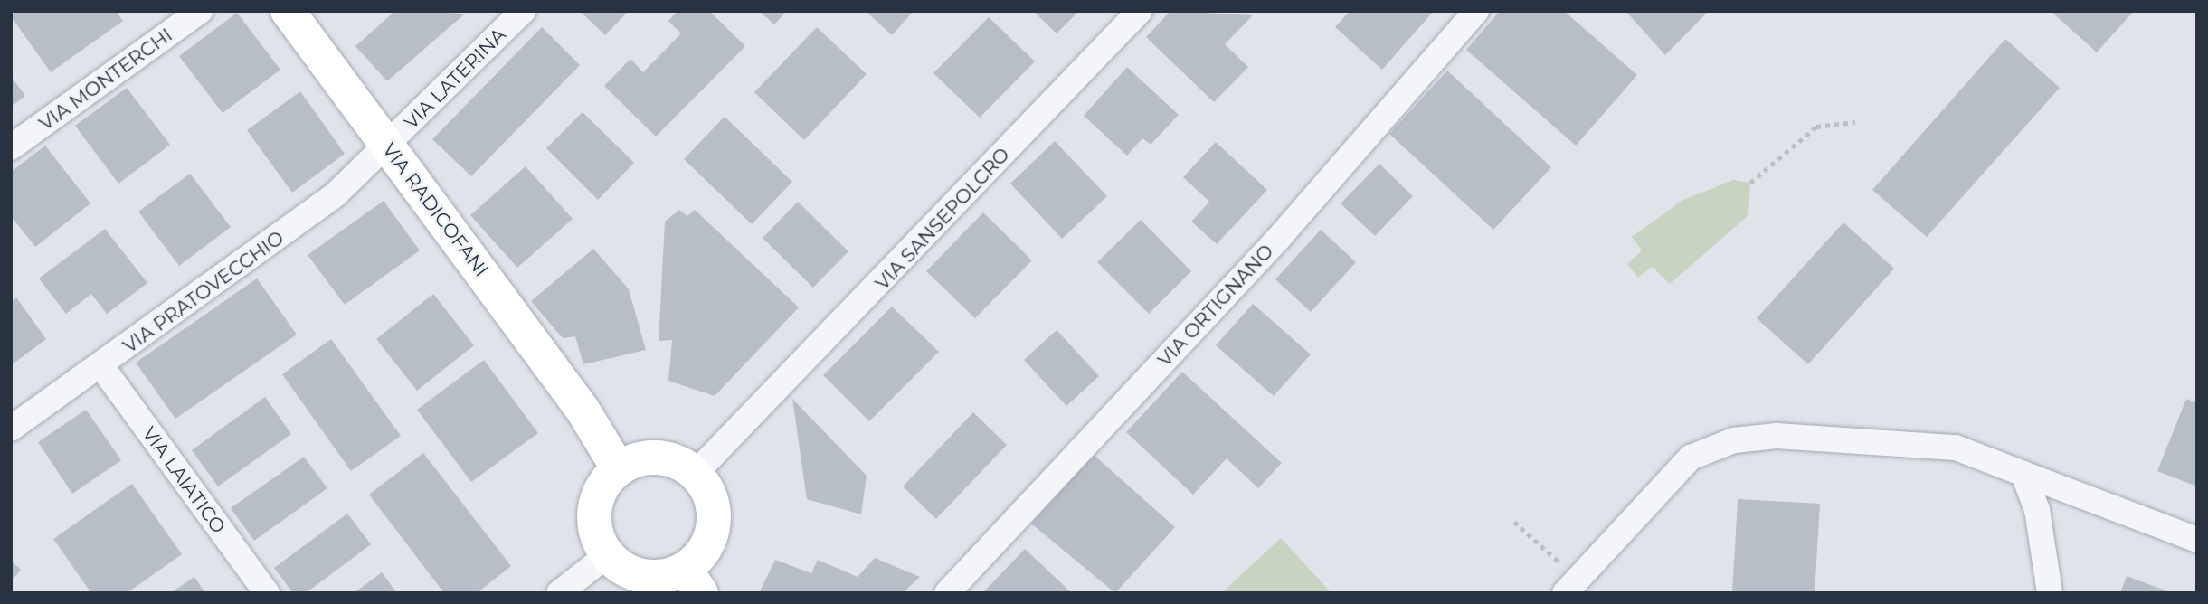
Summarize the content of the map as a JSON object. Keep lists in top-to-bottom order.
{
  "streets": {
    "street": [
      "VIA LATERINA",
      "VIA MONTERCHI",
      "VIA RADICOFANI",
      "VIA SANSEPOLCRO",
      "VIA PRATOVECCHIO",
      "VIA ORTIGNANO",
      "VIA LAIATICO"
    ]
  },
  "crossings": [
    ["VIA LATERINA", "VIA RADICOFANI"],
    ["VIA LATERINA", "VIA PRATOVECCHIO"],
    ["VIA RADICOFANI", "VIA SANSEPOLCRO"],
    ["VIA RADICOFANI", "VIA PRATOVECCHIO"],
    ["VIA PRATOVECCHIO", "VIA LAIATICO"]
  ]
}
